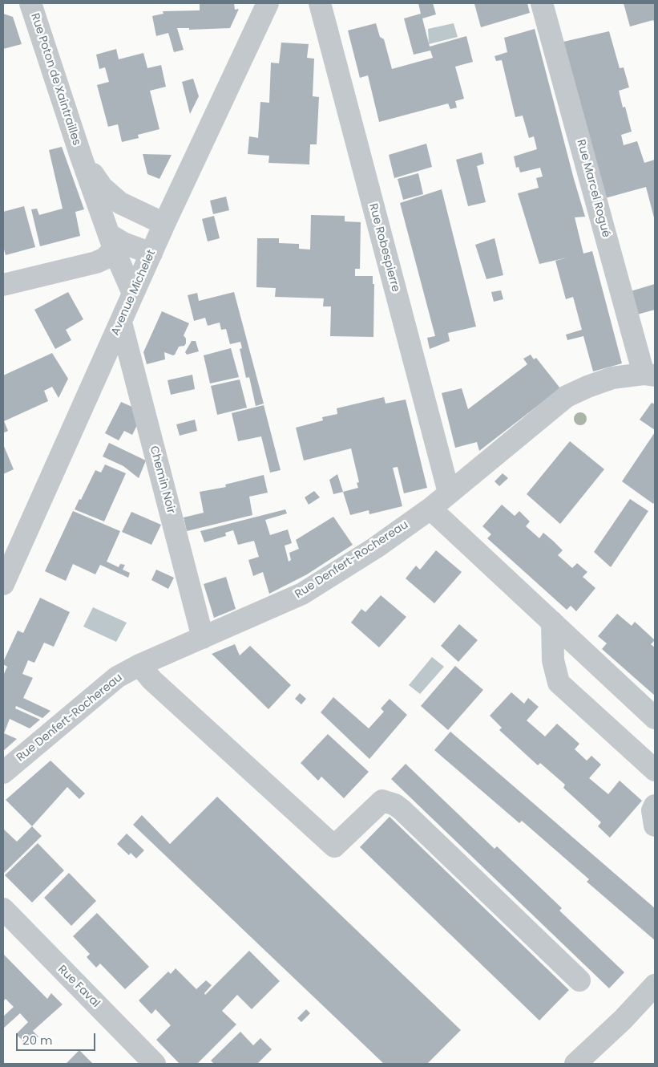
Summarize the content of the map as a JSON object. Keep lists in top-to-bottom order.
{
  "streets": {
    "street": [
      "Rue Poton de Xaintrailles",
      "Rue Marcel Rogué",
      "Rue Robespierre",
      "Avenue Michelet",
      "Chemin Noir",
      "Rue Denfert-Rochereau",
      "Rue Faval"
    ]
  },
  "crossings": [
    ["Rue Poton de Xaintrailles", "Avenue Michelet"],
    ["Rue Marcel Rogué", "Rue Denfert-Rochereau"],
    ["Rue Robespierre", "Rue Denfert-Rochereau"],
    ["Avenue Michelet", "Chemin Noir"],
    ["Chemin Noir", "Rue Denfert-Rochereau"]
  ],
  "scale_bar": "20 m"
}
